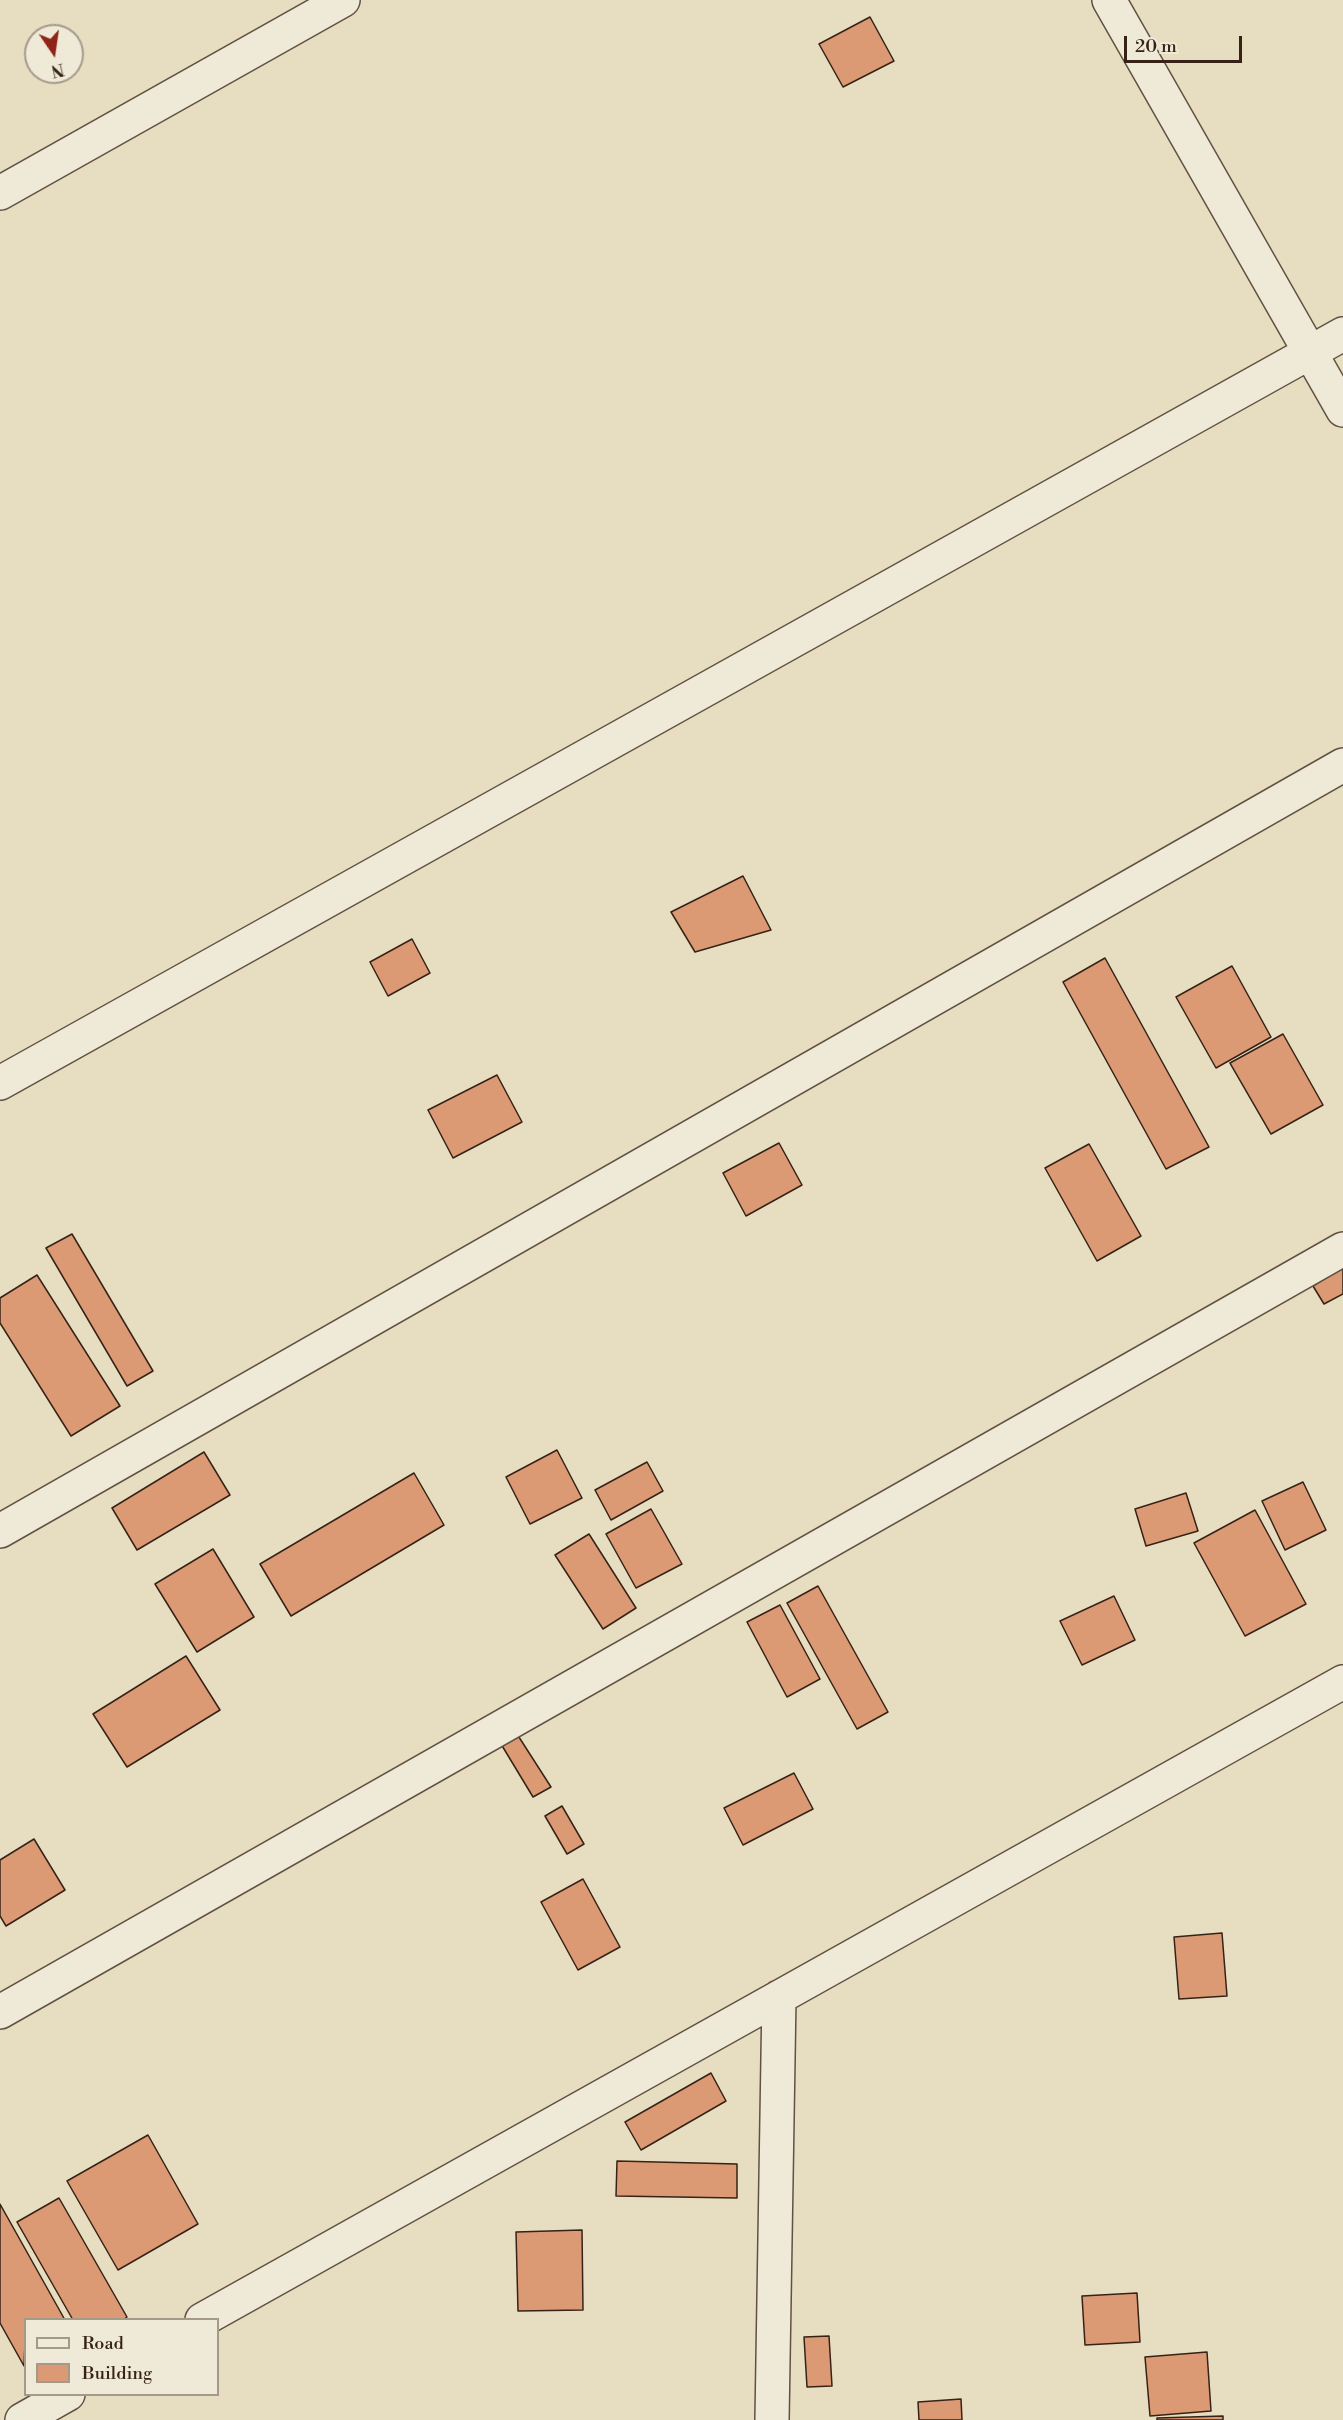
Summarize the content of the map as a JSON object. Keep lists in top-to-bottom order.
{
  "legend": ["Road", "Building"],
  "scale_bar": "20 m",
  "north": "bottom"
}
